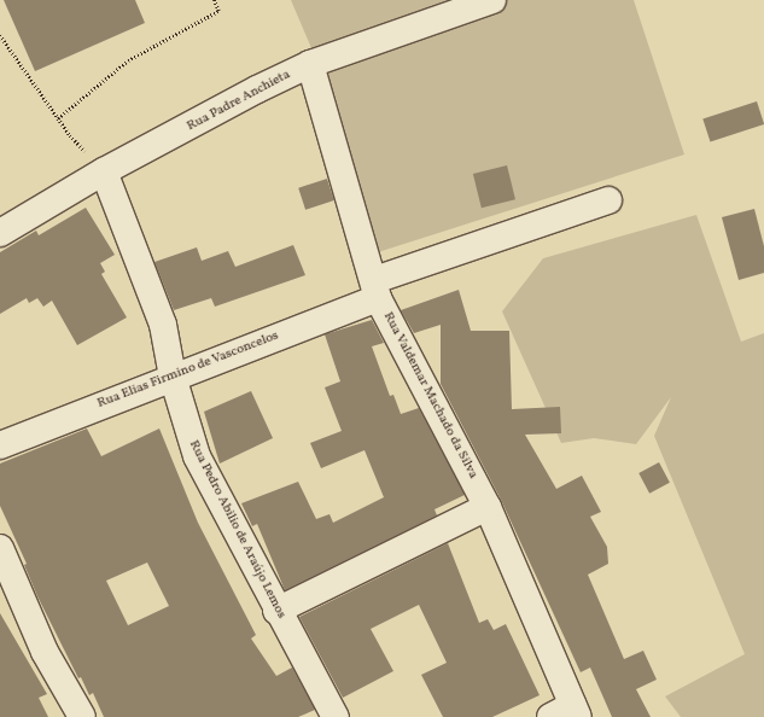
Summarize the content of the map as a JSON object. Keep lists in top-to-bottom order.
{
  "streets": {
    "street": [
      "Rua Padre Anchieta",
      "Rua Elias Firmino de Vasconcelos",
      "Rua Valdemar Machado da Silva",
      "Rua Pedro Abilio de Araújo Lemos"
    ]
  },
  "crossings": [
    ["Rua Padre Anchieta", "Rua Valdemar Machado da Silva"],
    ["Rua Padre Anchieta", "Rua Pedro Abilio de Araújo Lemos"],
    ["Rua Elias Firmino de Vasconcelos", "Rua Valdemar Machado da Silva"],
    ["Rua Elias Firmino de Vasconcelos", "Rua Pedro Abilio de Araújo Lemos"]
  ]
}
